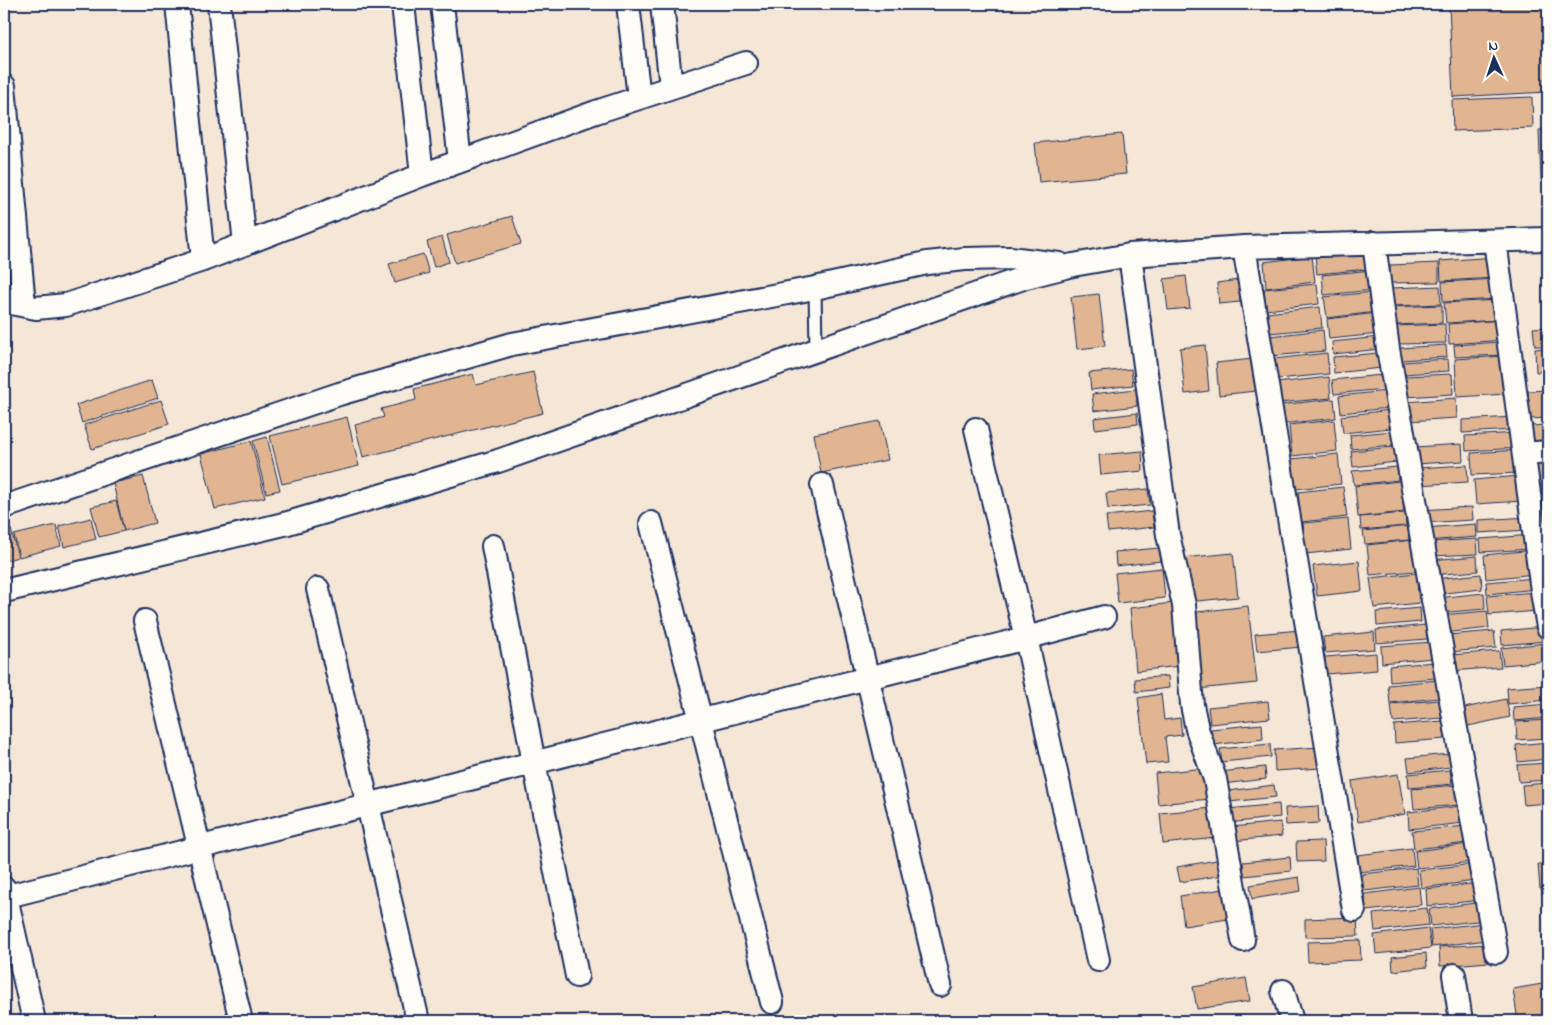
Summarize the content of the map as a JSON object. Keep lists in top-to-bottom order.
{
  "north": "top"
}
